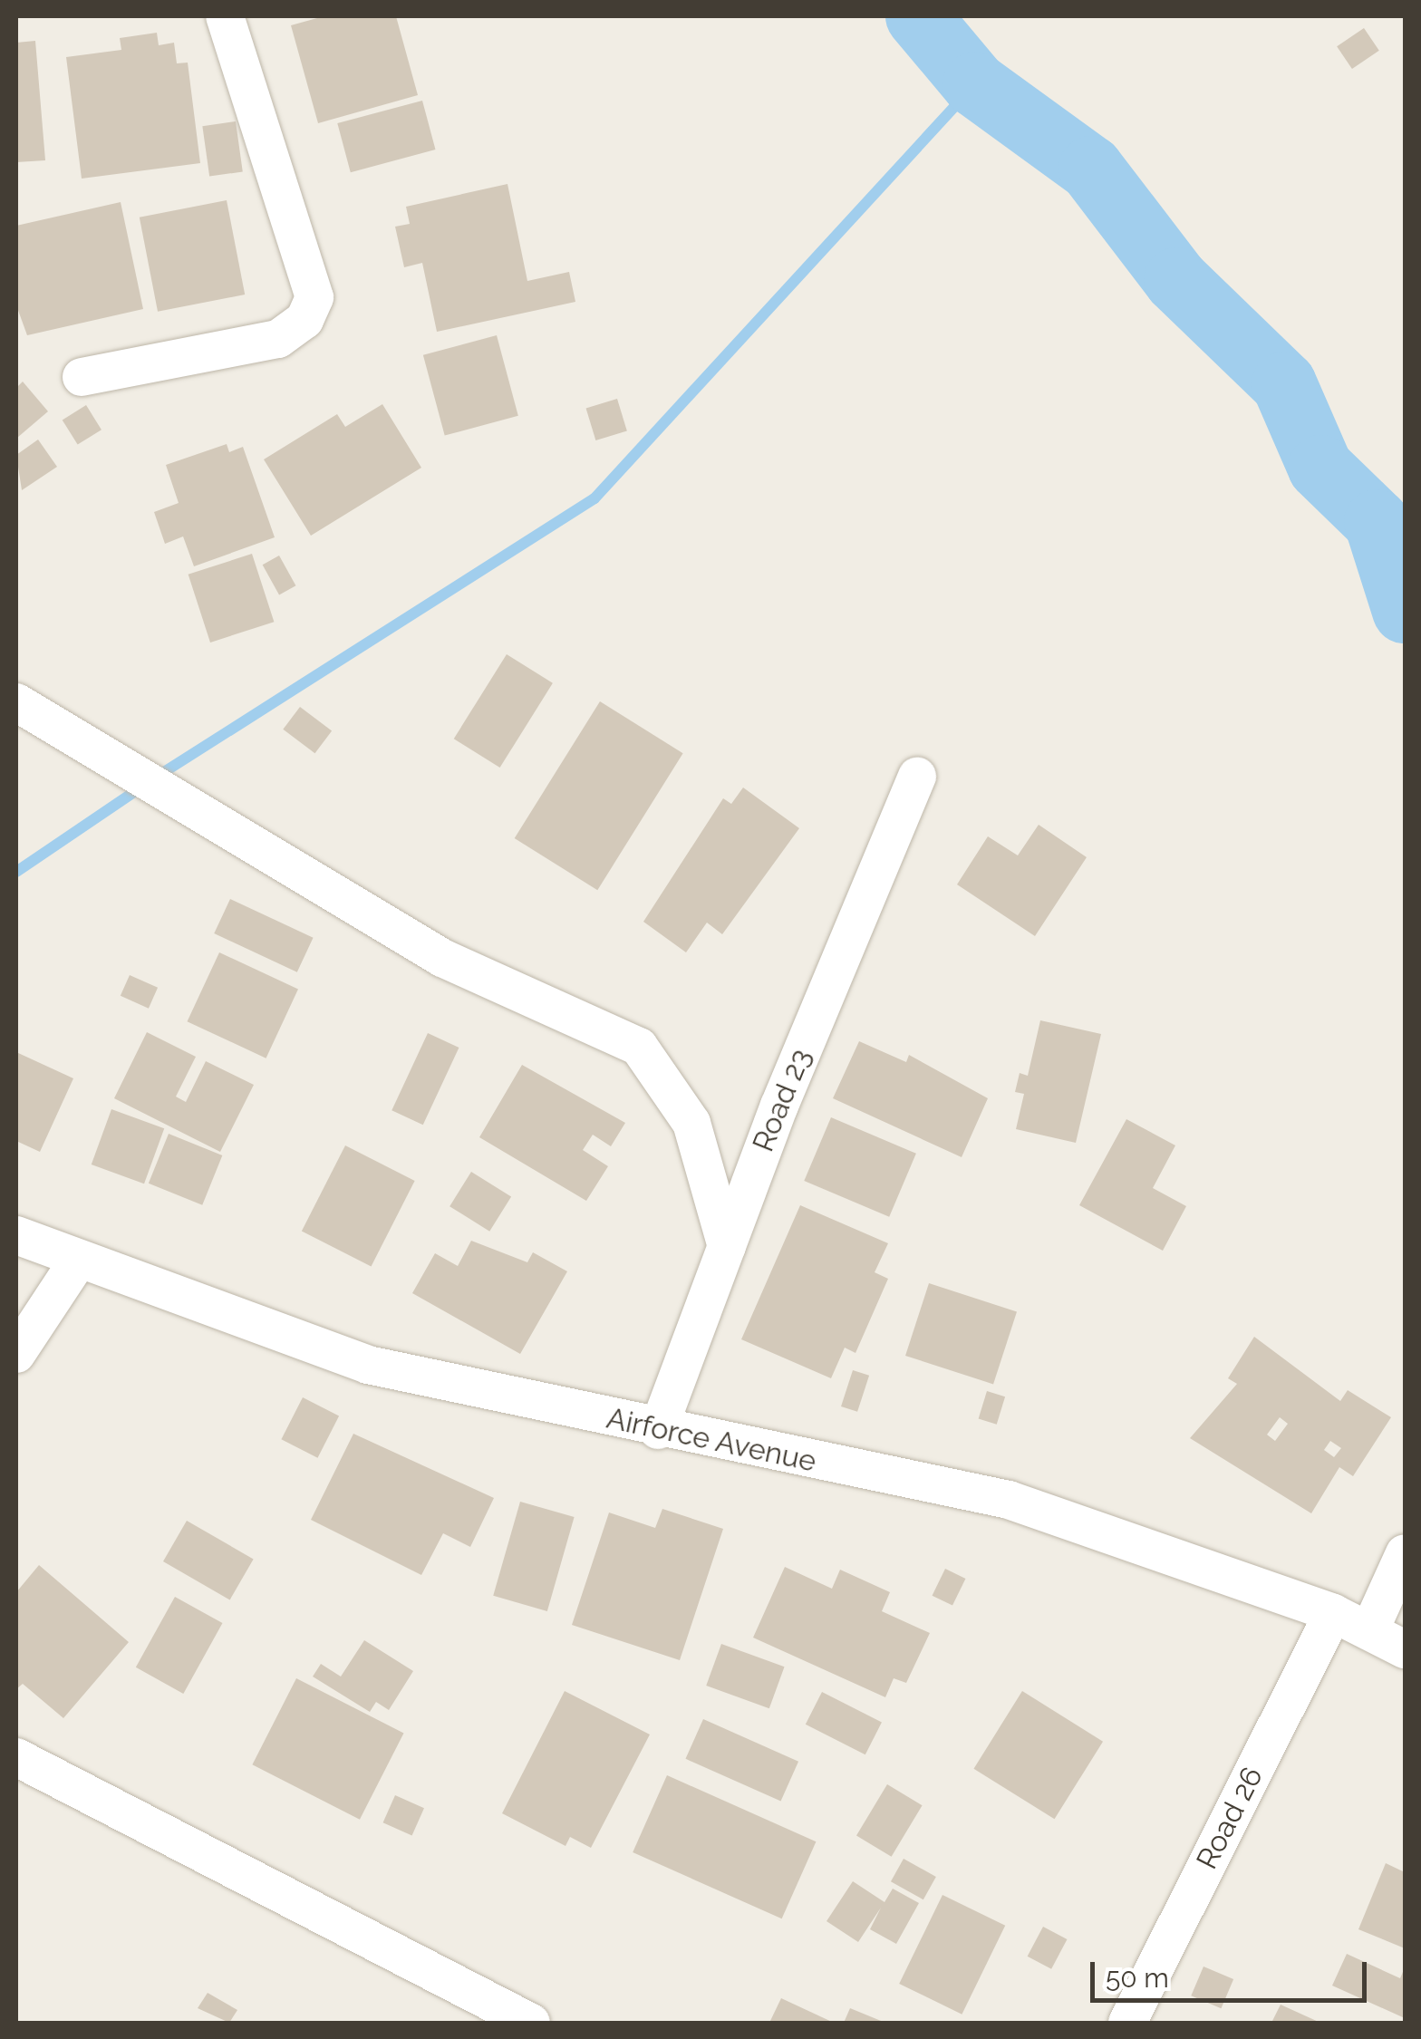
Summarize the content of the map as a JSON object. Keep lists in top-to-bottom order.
{
  "streets": {
    "street": ["Road 23", "Airforce Avenue", "Road 26"]
  },
  "crossings": [
    ["Road 23", "Airforce Avenue"],
    ["Airforce Avenue", "Road 26"]
  ],
  "scale_bar": "50 m"
}
